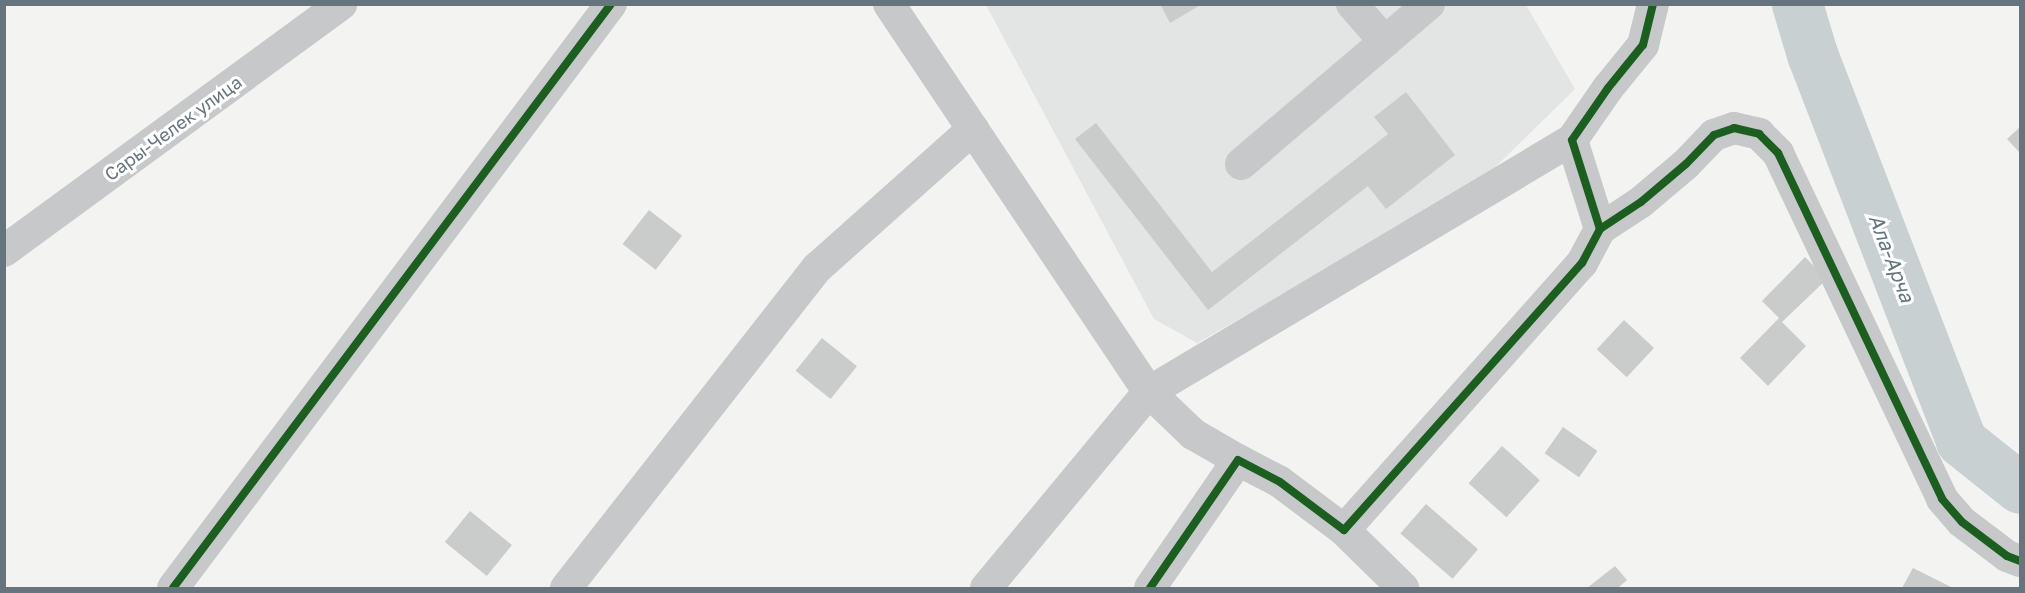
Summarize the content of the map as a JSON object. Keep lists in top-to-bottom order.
{
  "streets": {
    "street": ["Сары-Челек улица"]
  },
  "water": ["Ала-Арча"]
}
